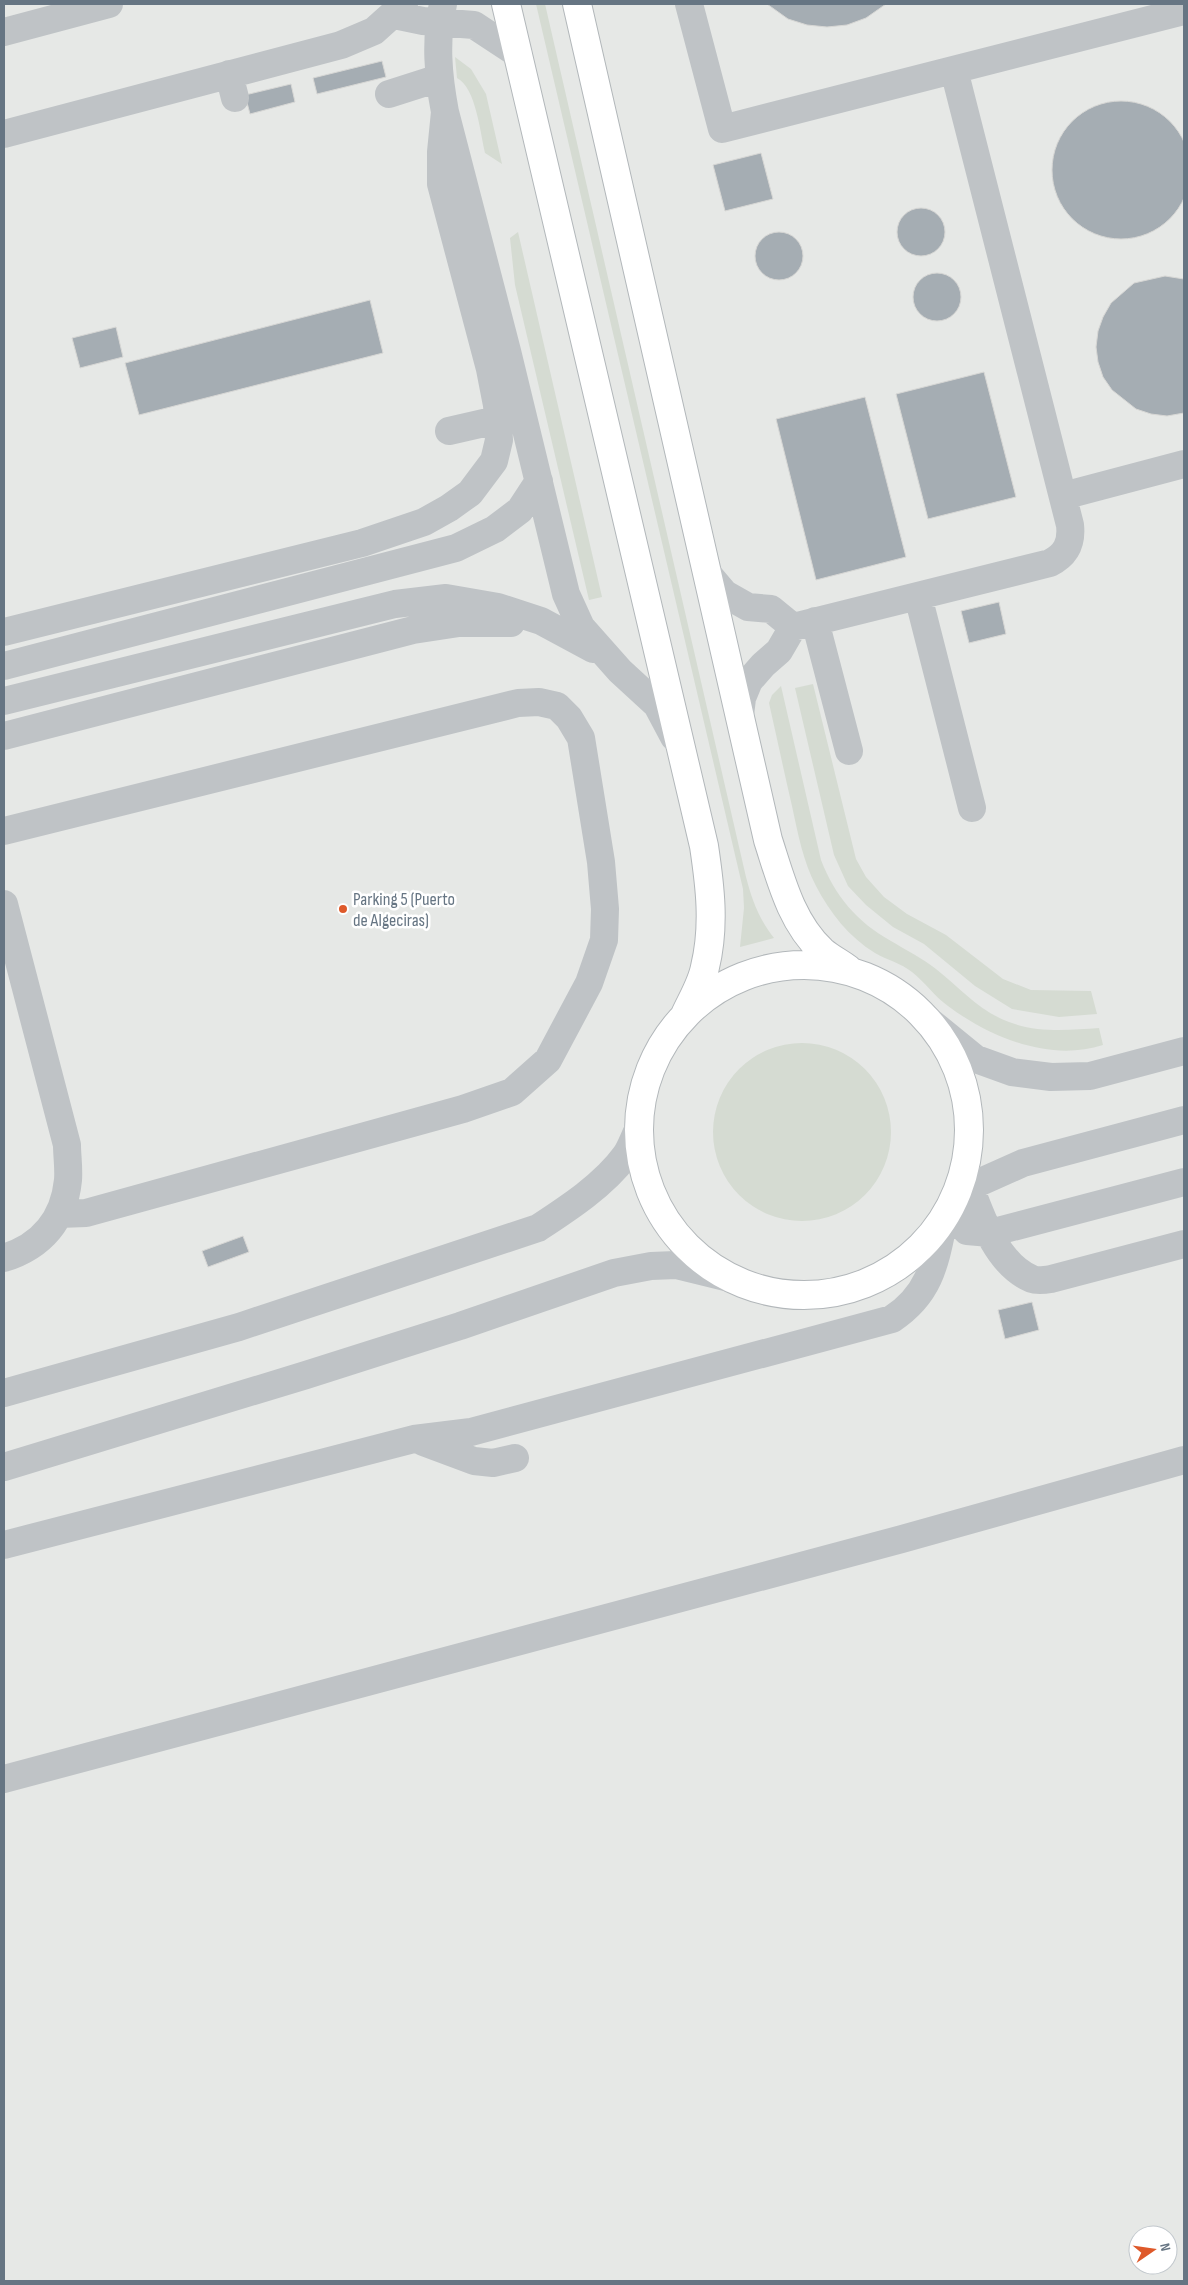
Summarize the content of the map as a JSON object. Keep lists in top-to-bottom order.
{
  "places": ["Parking 5 (Puerto de Algeciras)"],
  "north": "right"
}
